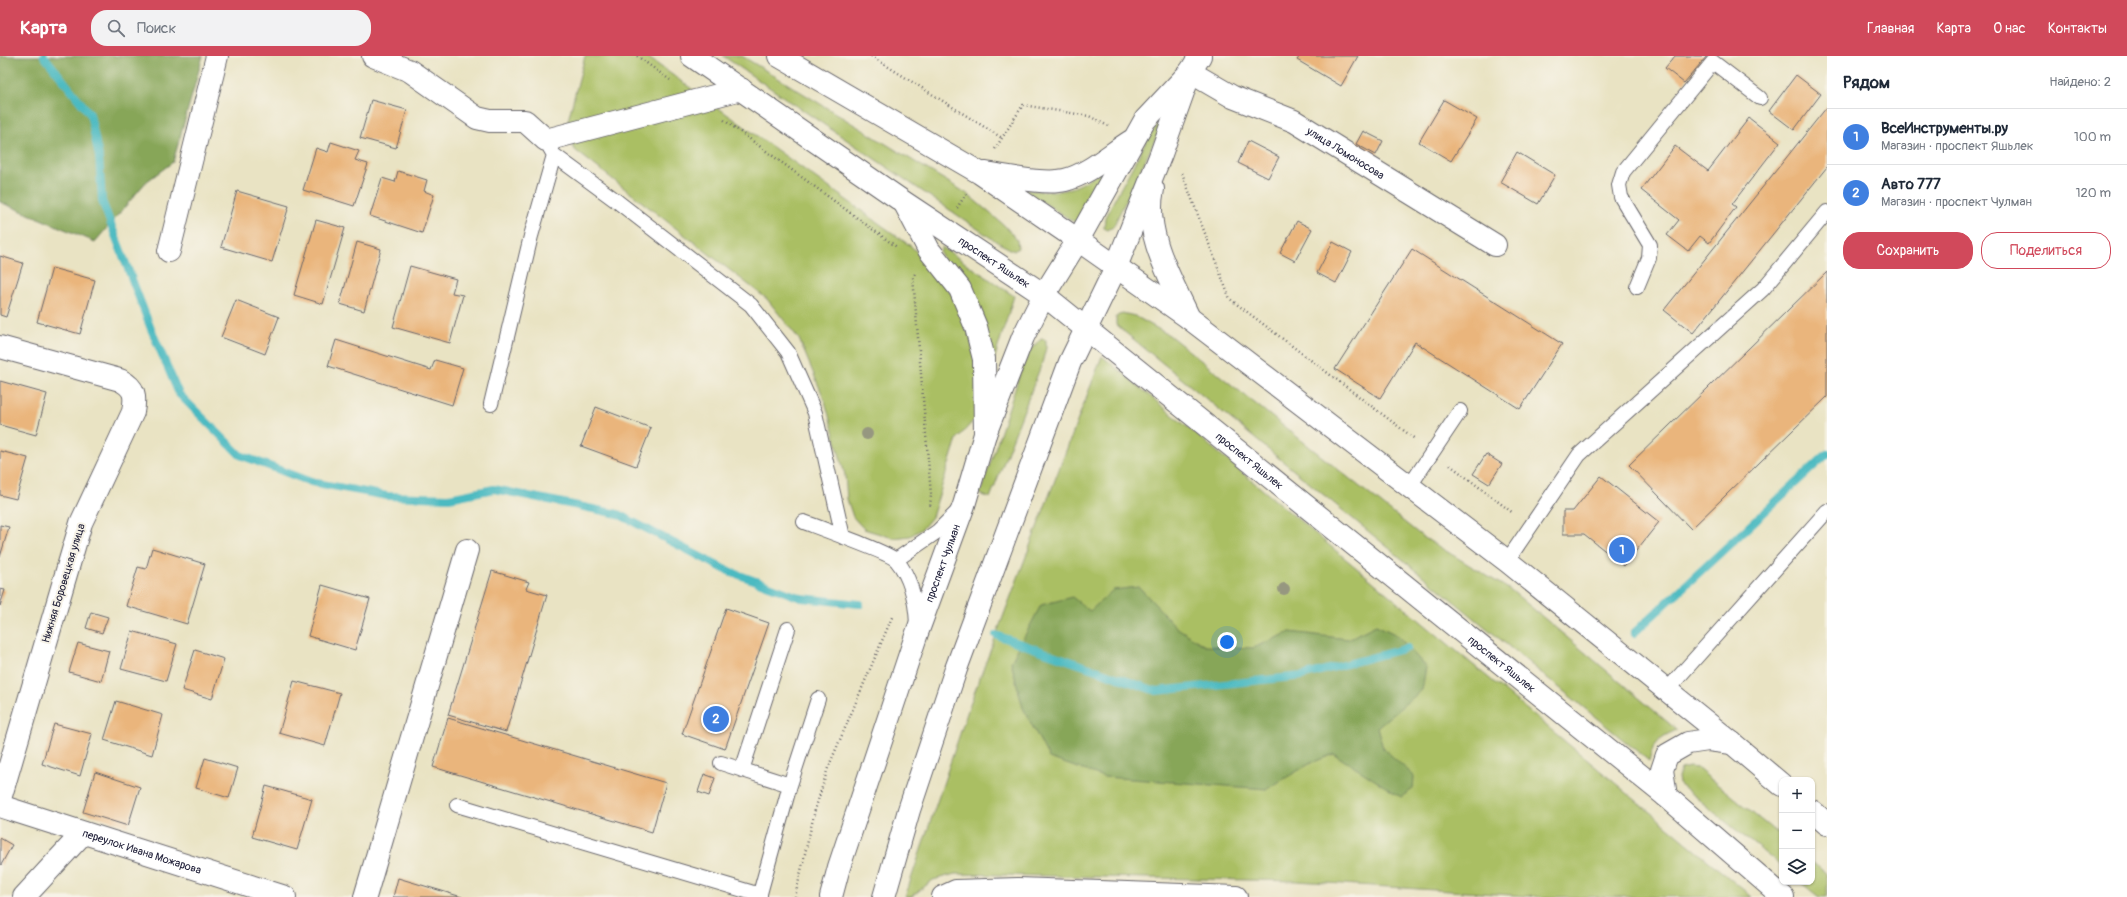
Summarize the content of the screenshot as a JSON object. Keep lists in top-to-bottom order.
{
  "streets": {
    "street": [
      "улица Ломоносова",
      "проспект Яшьлек",
      "проспект Чулман",
      "Нижняя Боровецкая улица",
      "переулок Ивана Можарова"
    ]
  },
  "crossings": [
    ["проспект Яшьлек", "проспект Чулман"]
  ],
  "page": {
    "header": "Карта",
    "search": "Поиск",
    "nav": [
      "Главная",
      "Карта",
      "О нас",
      "Контакты"
    ],
    "heading": ["Рядом", "Найдено: 2"],
    "list": [
      {
        "mark": "1",
        "name": "ВсеИнструменты.ру",
        "note": "Магазин · проспект Яшьлек",
        "value": "100 m"
      },
      {
        "mark": "2",
        "name": "Авто 777",
        "note": "Магазин · проспект Чулман",
        "value": "120 m"
      }
    ],
    "buttons": ["Сохранить", "Поделиться"],
    "pins": ["1", "2"],
    "map_buttons": ["+", "−"]
  }
}
